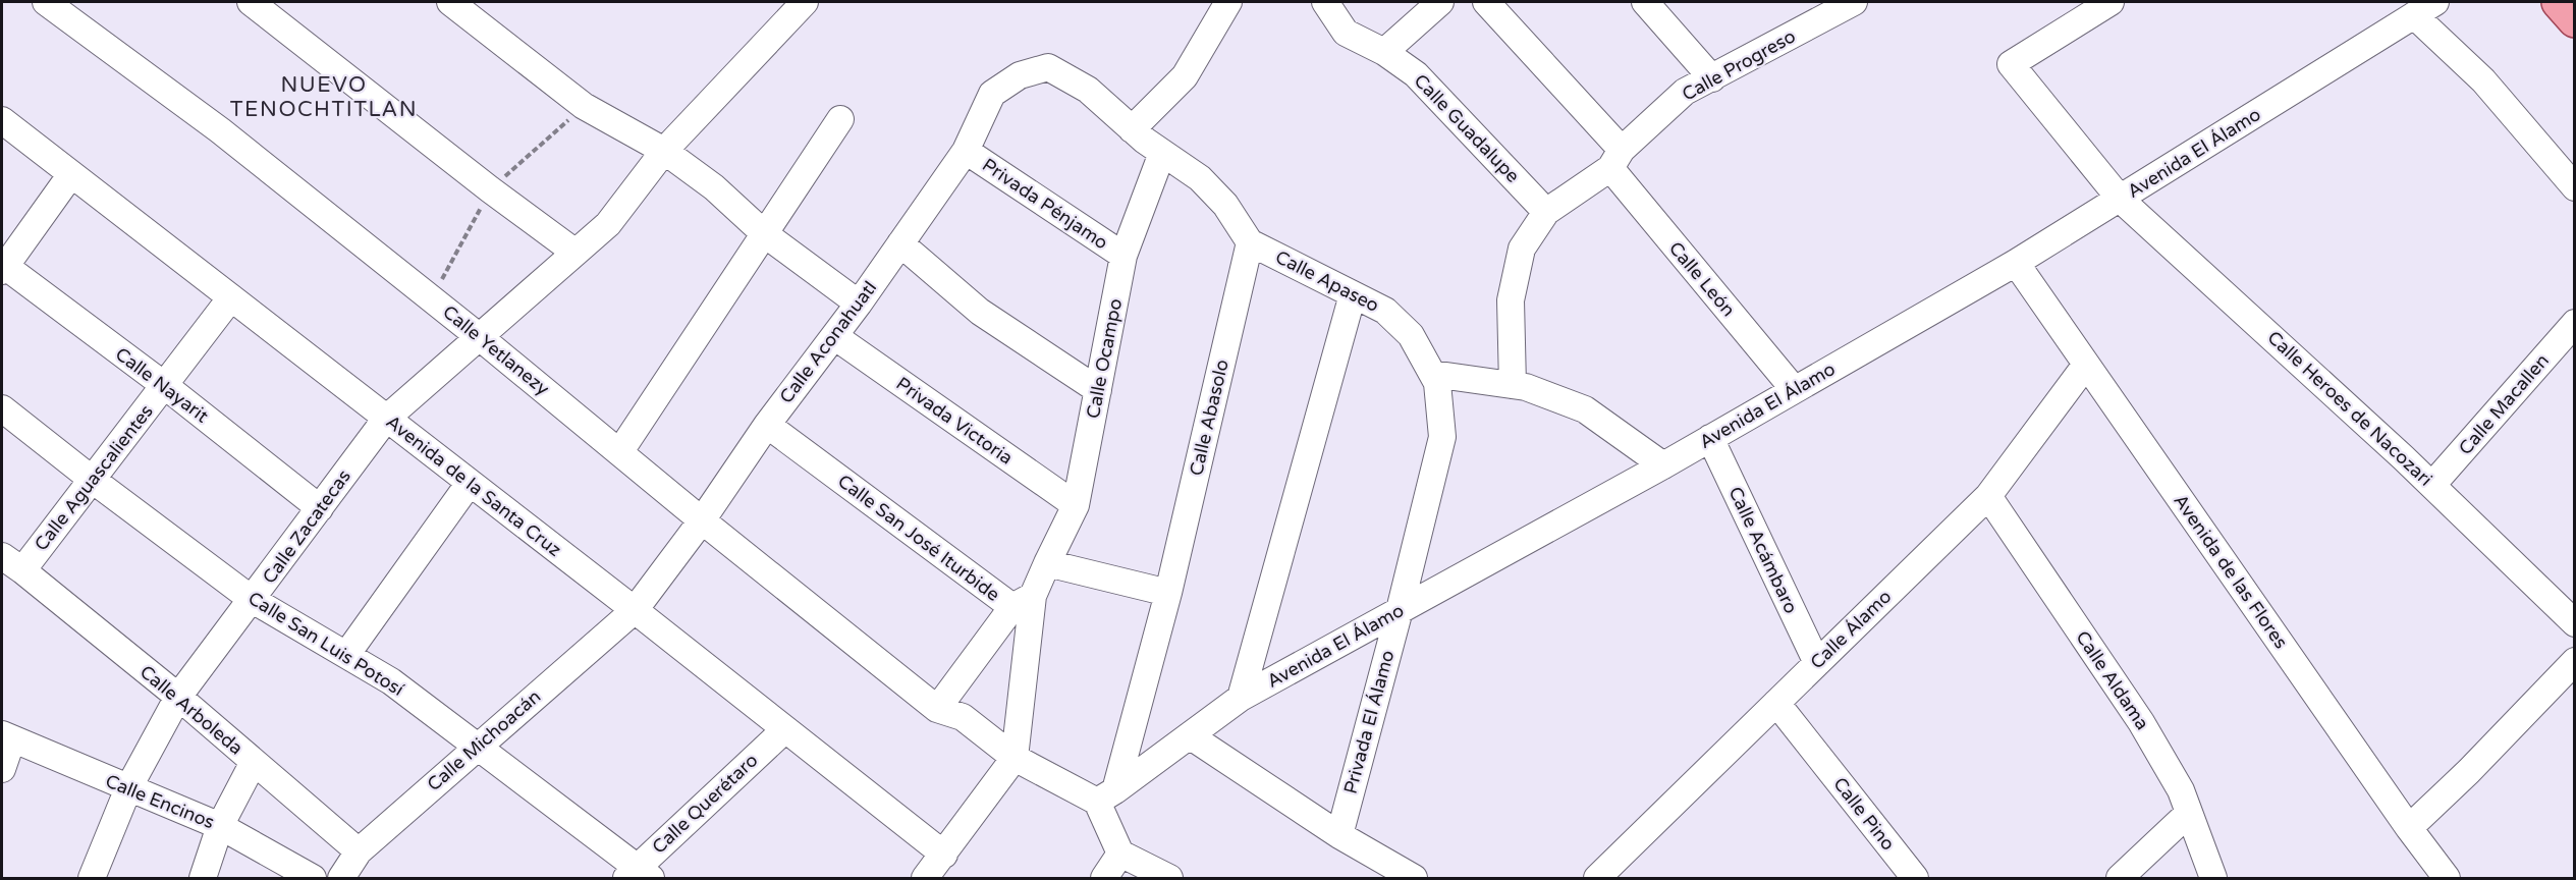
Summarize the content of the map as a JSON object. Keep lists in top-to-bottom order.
{
  "streets": {
    "street": [
      "Calle Progreso",
      "Calle Guadalupe",
      "Avenida El Álamo",
      "Privada Pénjamo",
      "Calle León",
      "Calle Apaseo",
      "Calle Aconahuatl",
      "Calle Yetlanezy",
      "Calle Ocampo",
      "Calle Nayarit",
      "Calle Macallen",
      "Calle Heroes de Nacozari",
      "Calle Abasolo",
      "Privada Victoria",
      "Calle Aguascalientes",
      "Avenida de la Santa Cruz",
      "Calle Zacatecas",
      "Calle San José Iturbide",
      "Calle Acámbaro",
      "Avenida de las Flores",
      "Calle Álamo",
      "Calle San Luis Potosí",
      "Calle Aldama",
      "Calle Arboleda",
      "Privada El Álamo",
      "Calle Michoacán",
      "Calle Encinos",
      "Calle Querétaro",
      "Calle Pino"
    ]
  },
  "crossings": [
    ["Calle Progreso", "Calle León"],
    ["Avenida El Álamo", "Calle León"],
    ["Avenida El Álamo", "Calle Apaseo"],
    ["Avenida El Álamo", "Calle Yetlanezy"],
    ["Avenida El Álamo", "Calle Heroes de Nacozari"],
    ["Avenida El Álamo", "Calle Abasolo"],
    ["Avenida El Álamo", "Calle Acámbaro"],
    ["Avenida El Álamo", "Avenida de las Flores"],
    ["Avenida El Álamo", "Privada El Álamo"],
    ["Privada Pénjamo", "Calle Aconahuatl"],
    ["Privada Pénjamo", "Calle Ocampo"],
    ["Calle Apaseo", "Calle Abasolo"],
    ["Calle Apaseo", "Privada El Álamo"],
    ["Calle Aconahuatl", "Calle Yetlanezy"],
    ["Calle Aconahuatl", "Privada Victoria"],
    ["Calle Aconahuatl", "Avenida de la Santa Cruz"],
    ["Calle Aconahuatl", "Calle San José Iturbide"],
    ["Calle Aconahuatl", "Calle Michoacán"],
    ["Calle Yetlanezy", "Calle Abasolo"],
    ["Calle Yetlanezy", "Calle Zacatecas"],
    ["Calle Ocampo", "Privada Victoria"],
    ["Calle Nayarit", "Calle Aguascalientes"],
    ["Calle Nayarit", "Calle Zacatecas"],
    ["Calle Macallen", "Calle Heroes de Nacozari"],
    ["Calle Aguascalientes", "Avenida de la Santa Cruz"],
    ["Calle Aguascalientes", "Calle San Luis Potosí"],
    ["Calle Aguascalientes", "Calle Arboleda"],
    ["Avenida de la Santa Cruz", "Calle Zacatecas"],
    ["Avenida de la Santa Cruz", "Calle Michoacán"],
    ["Avenida de la Santa Cruz", "Calle Querétaro"],
    ["Calle Zacatecas", "Calle San Luis Potosí"],
    ["Calle Zacatecas", "Calle Arboleda"],
    ["Calle Zacatecas", "Calle Encinos"],
    ["Calle Acámbaro", "Calle Álamo"],
    ["Avenida de las Flores", "Calle Álamo"],
    ["Calle Álamo", "Calle Aldama"],
    ["Calle Álamo", "Calle Pino"],
    ["Calle San Luis Potosí", "Calle Michoacán"],
    ["Calle San Luis Potosí", "Calle Querétaro"],
    ["Calle Arboleda", "Calle Michoacán"]
  ],
  "districts": ["NUEVO TENOCHTITLAN"]
}
